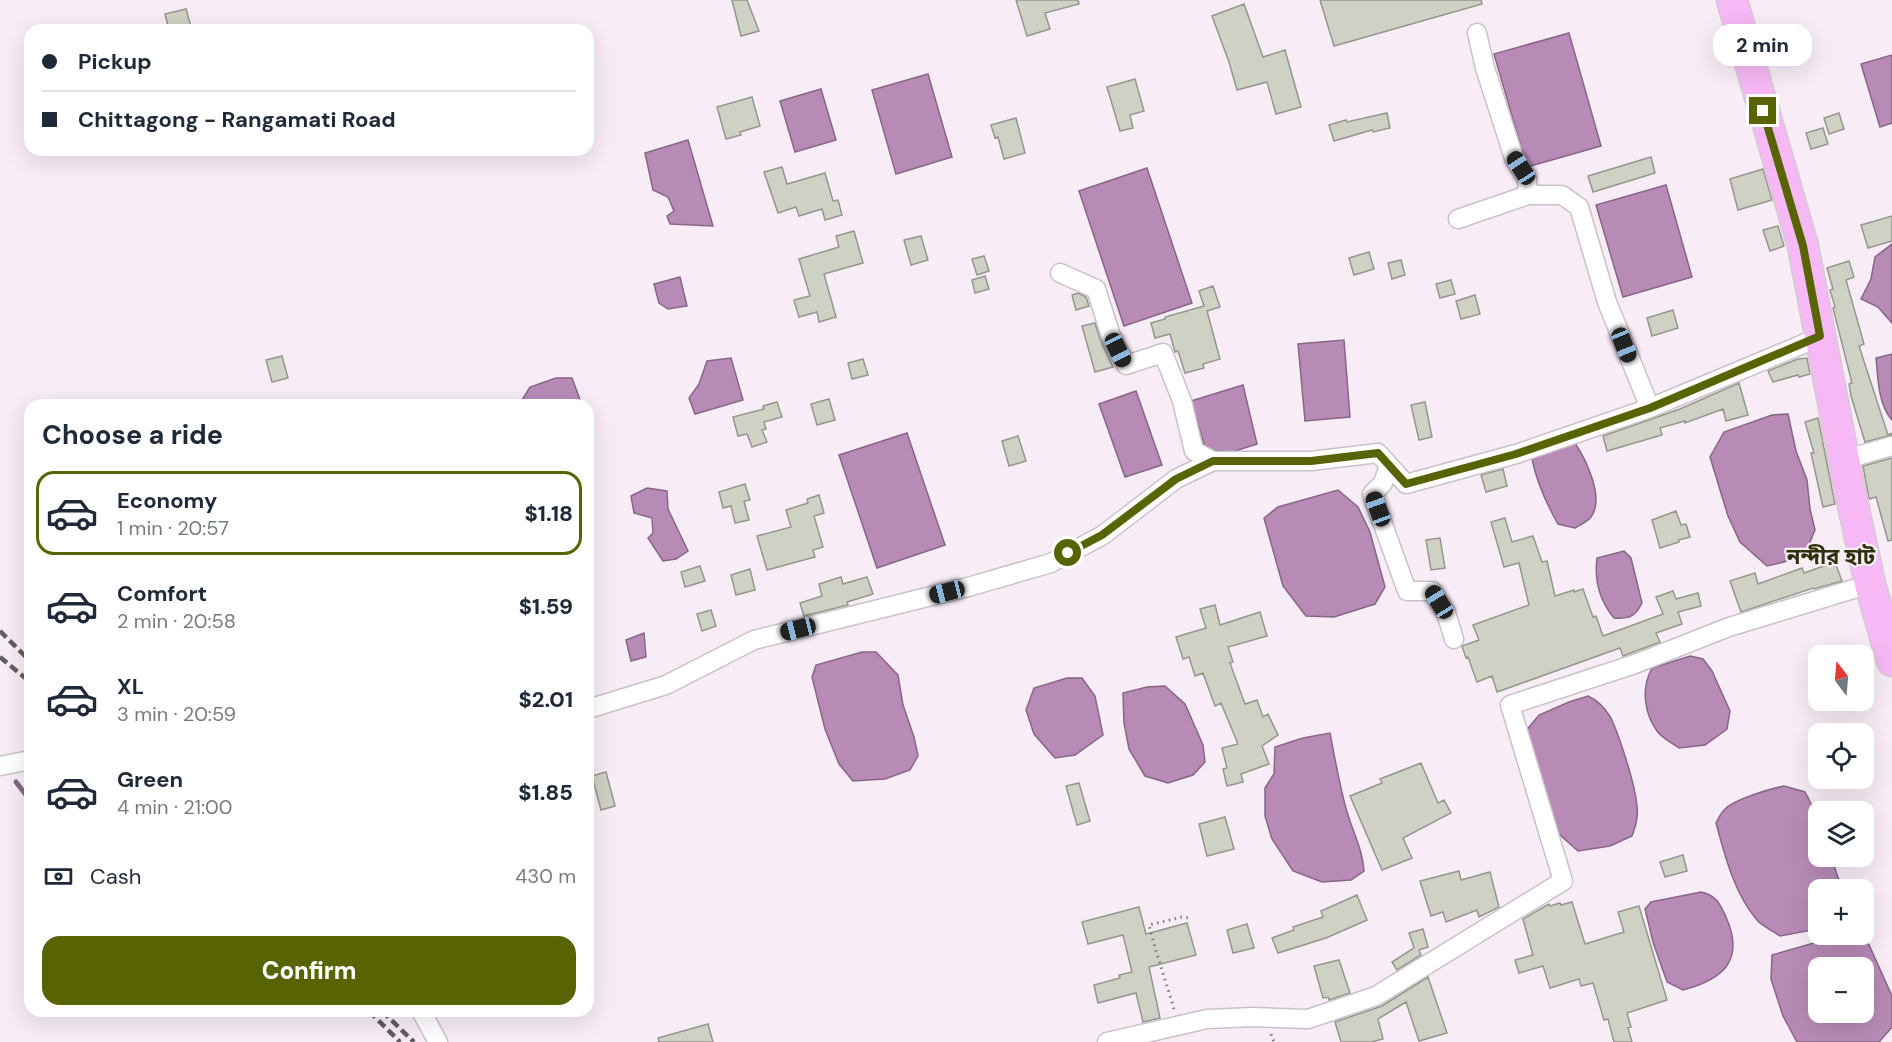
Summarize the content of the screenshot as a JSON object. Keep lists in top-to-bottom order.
{
  "districts": ["নন্দীর হাট"],
  "north": "top",
  "page": {
    "bubble": "2 min",
    "banner": ["Pickup", "Chittagong - Rangamati Road"],
    "heading": "Choose a ride",
    "list": [
      {
        "name": "Economy",
        "note": "1 min · 20:57",
        "value": "$1.18"
      },
      {
        "name": "Comfort",
        "note": "2 min · 20:58",
        "value": "$1.59"
      },
      {
        "name": "XL",
        "note": "3 min · 20:59",
        "value": "$2.01"
      },
      {
        "name": "Green",
        "note": "4 min · 21:00",
        "value": "$1.85"
      }
    ],
    "map_buttons": ["+", "−"],
    "pay": ["Cash", "430 m"],
    "buttons": "Confirm"
  }
}
